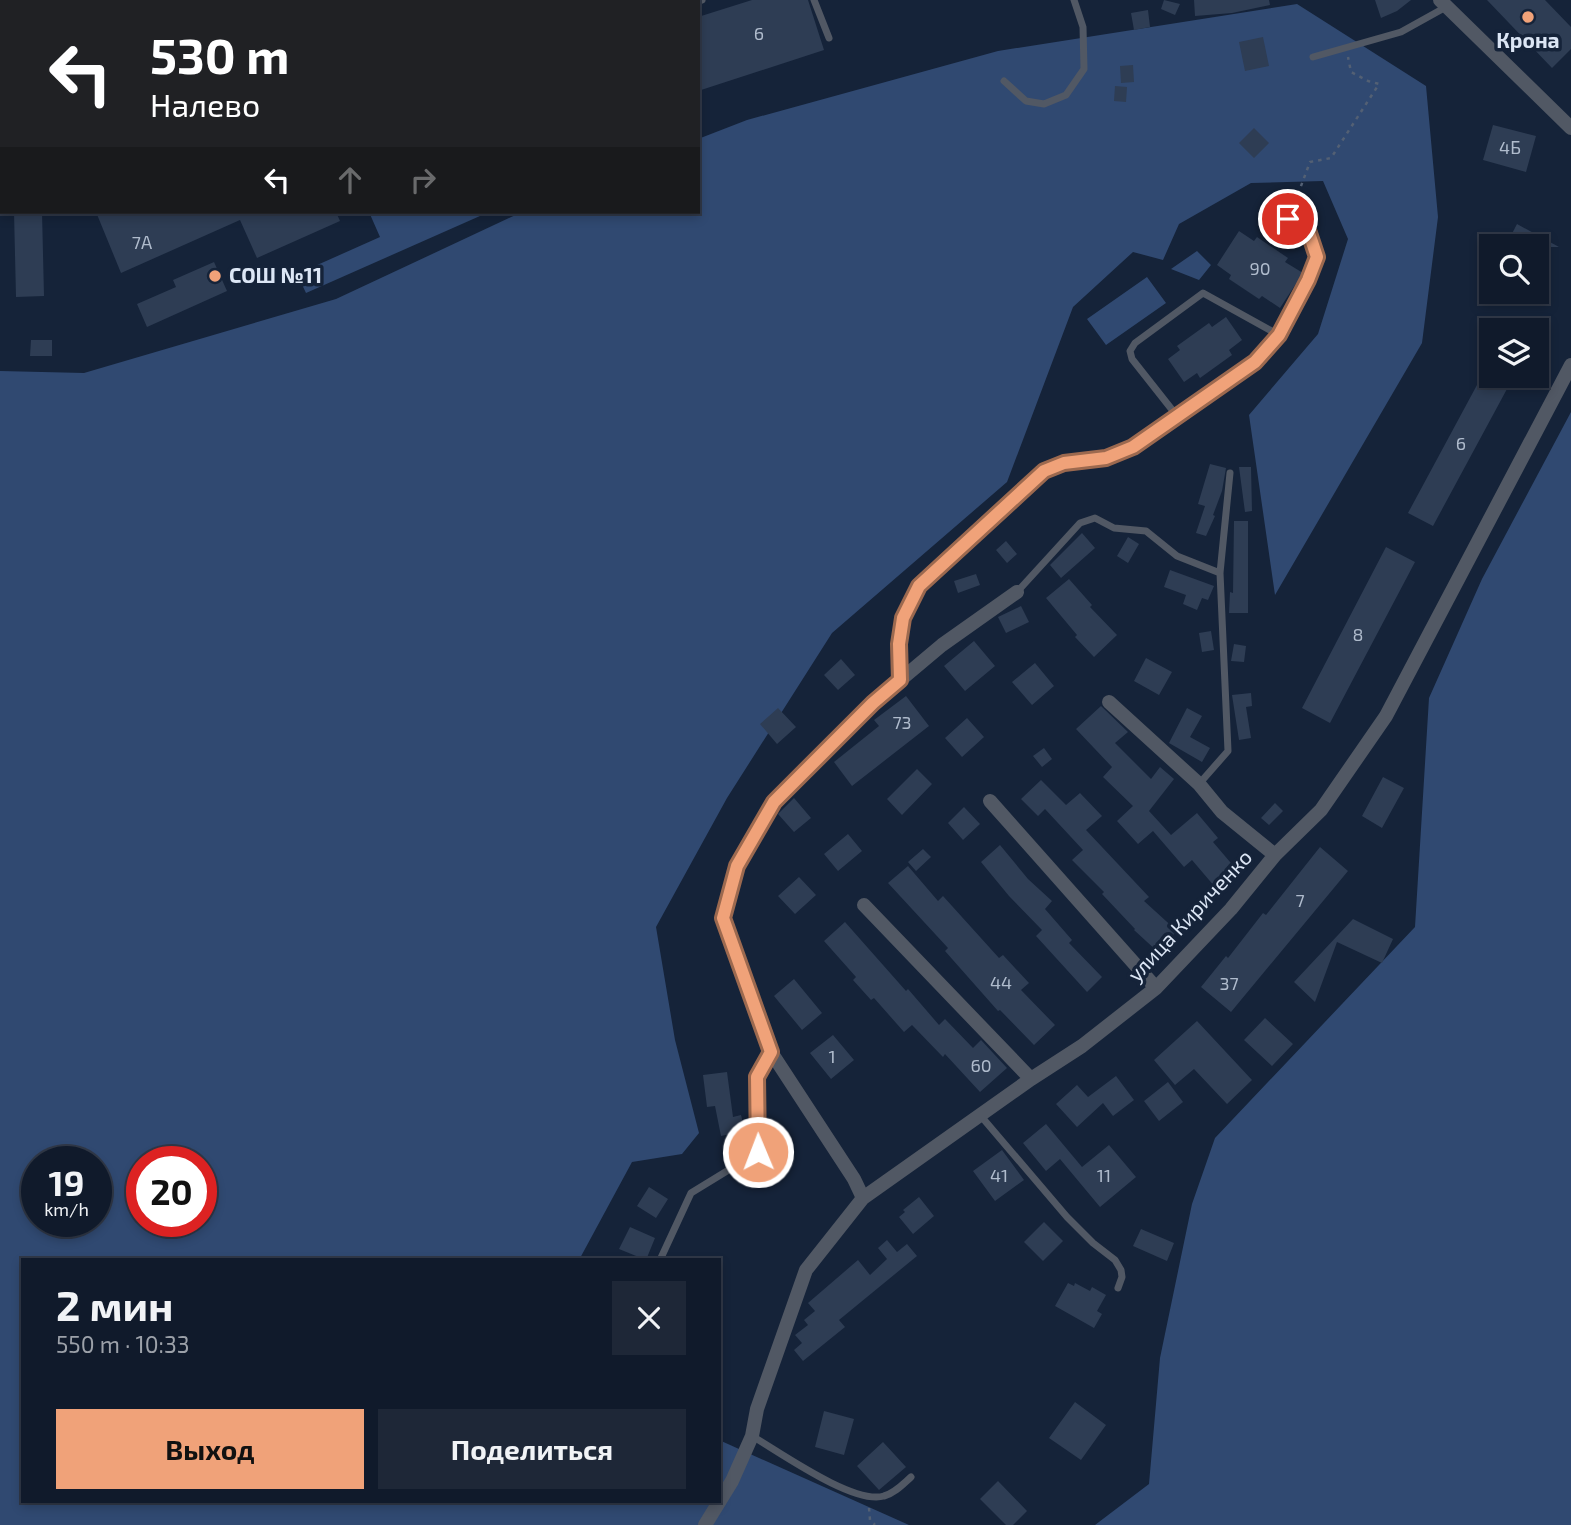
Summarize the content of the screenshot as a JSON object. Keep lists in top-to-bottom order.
{
  "streets": {
    "street": ["улица Кириченко"]
  },
  "places": ["Крона", "СОШ №11"],
  "house_numbers": [
    "6",
    "4Б",
    "7А",
    "90",
    "6",
    "8",
    "73",
    "7",
    "44",
    "37",
    "1",
    "60",
    "41",
    "11"
  ],
  "page": {
    "turn": ["530 m", "Налево"],
    "speed": "19 km/h",
    "limit": "20",
    "heading": ["2 мин", "550 m · 10:33"],
    "buttons": ["Выход", "Поделиться"]
  }
}
